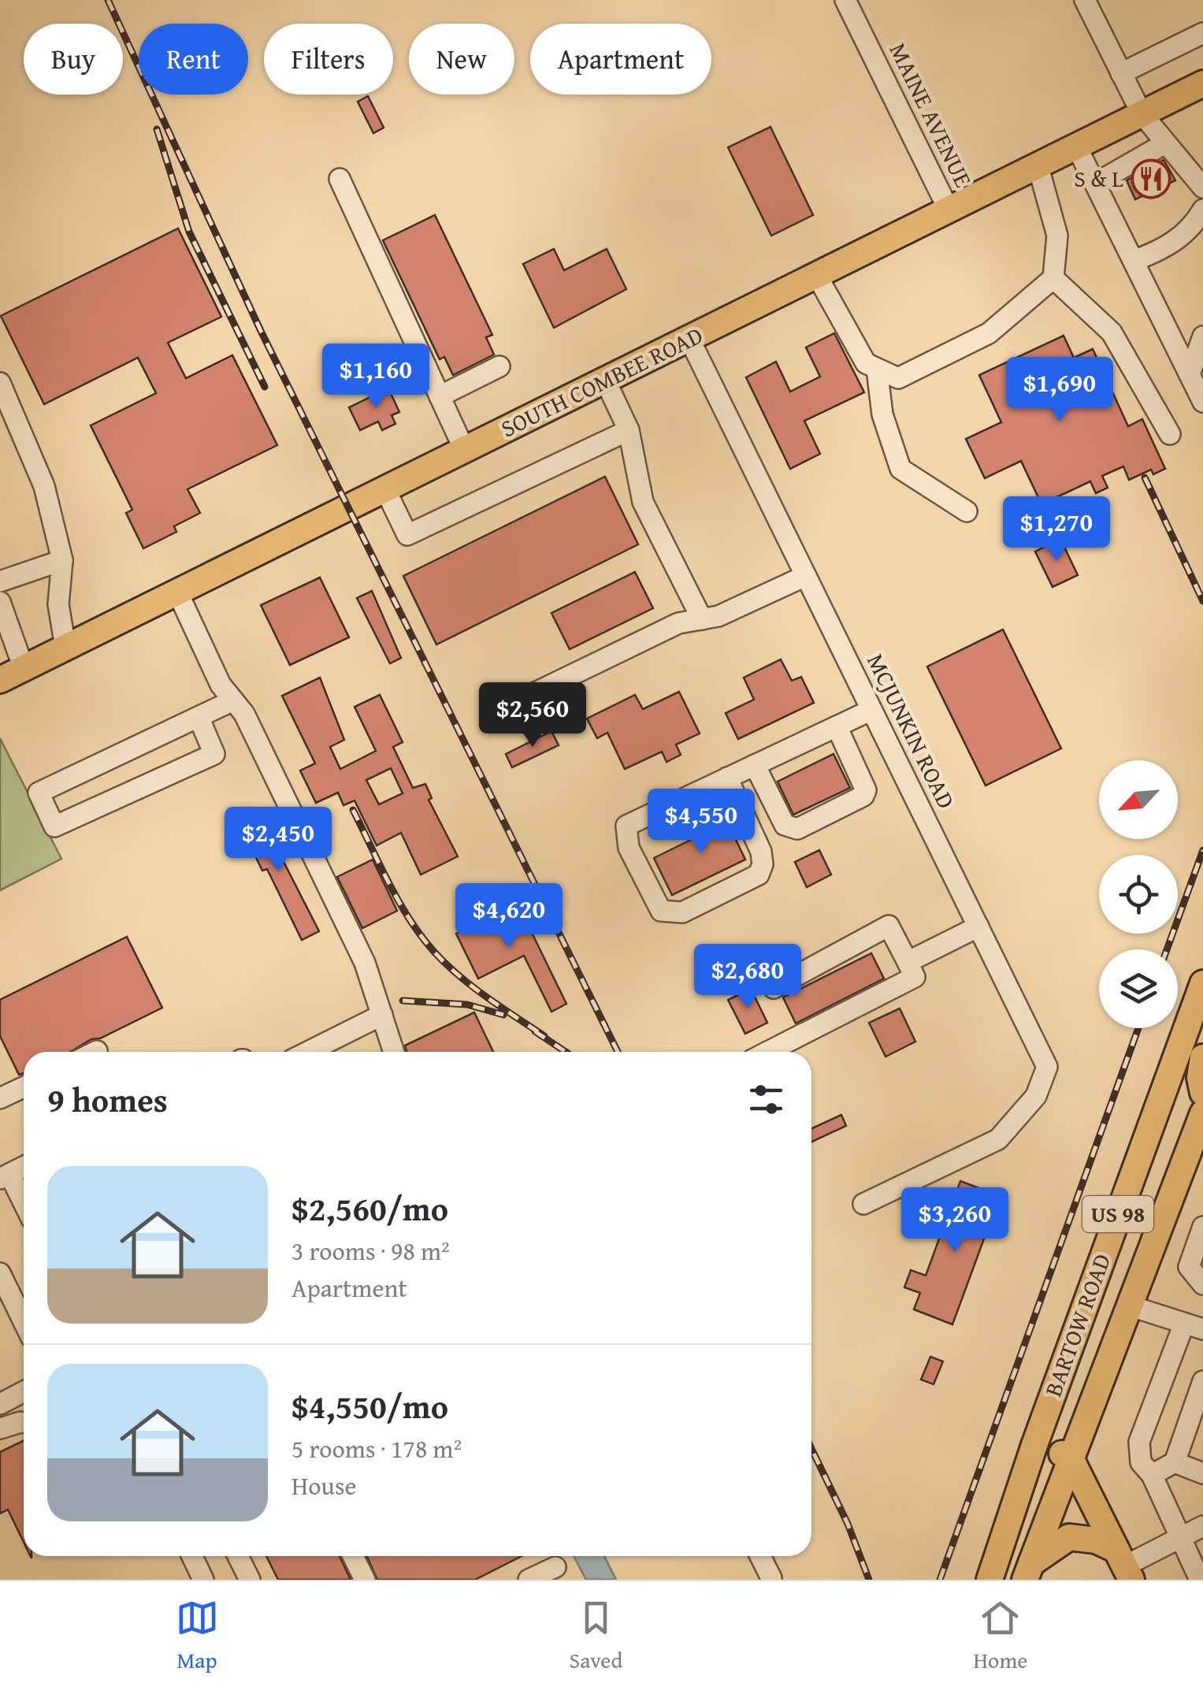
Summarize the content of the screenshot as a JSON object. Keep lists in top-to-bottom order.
{
  "streets": {
    "main road": ["SOUTH COMBEE ROAD", "US 98", "BARTOW ROAD"],
    "street": ["MAINE AVENUE", "MCJUNKIN ROAD"]
  },
  "crossings": [
    ["MAINE AVENUE", "SOUTH COMBEE ROAD"],
    ["SOUTH COMBEE ROAD", "MCJUNKIN ROAD"]
  ],
  "places": {
    "restaurant": ["S & L"]
  },
  "north": "bottom left",
  "page": {
    "chip": [
      "Buy",
      "Rent",
      "Filters",
      "New",
      "Apartment"
    ],
    "price": [
      "$1,160",
      "$1,690",
      "$1,270",
      "$2,560",
      "$4,550",
      "$2,450",
      "$4,620",
      "$2,680",
      "$3,260"
    ],
    "heading": "9 homes",
    "list": [
      {
        "name": "$2,560/mo",
        "note": "3 rooms · 98 m² · Apartment"
      },
      {
        "name": "$4,550/mo",
        "note": "5 rooms · 178 m² · House"
      }
    ],
    "tabs": ["Map", "Saved", "Home"]
  }
}
